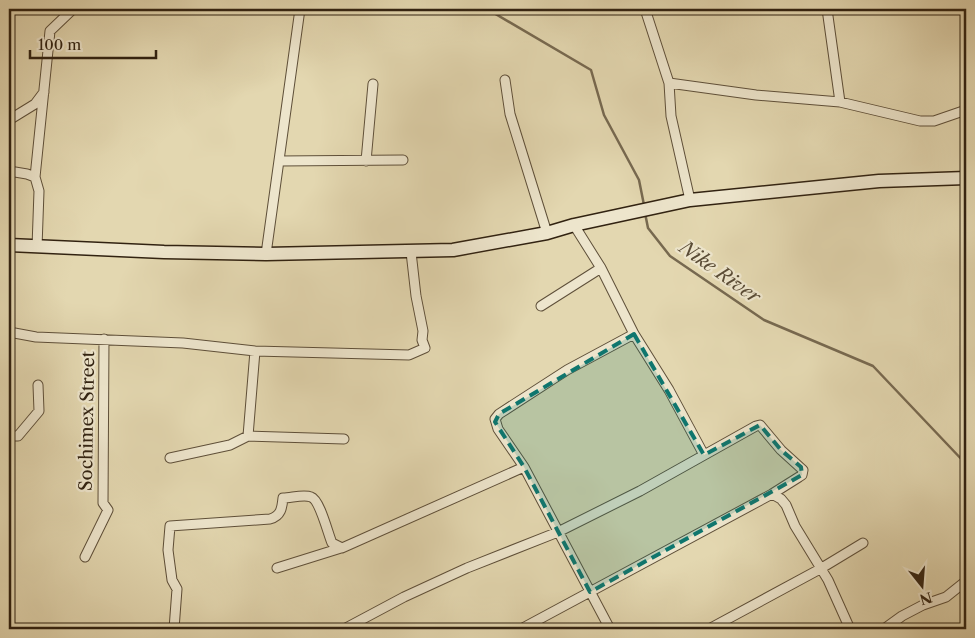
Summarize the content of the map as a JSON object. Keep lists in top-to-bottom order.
{
  "streets": {
    "street": ["Sochimex Street"]
  },
  "water": ["Nike River"],
  "scale_bar": "100 m",
  "north": "bottom"
}
